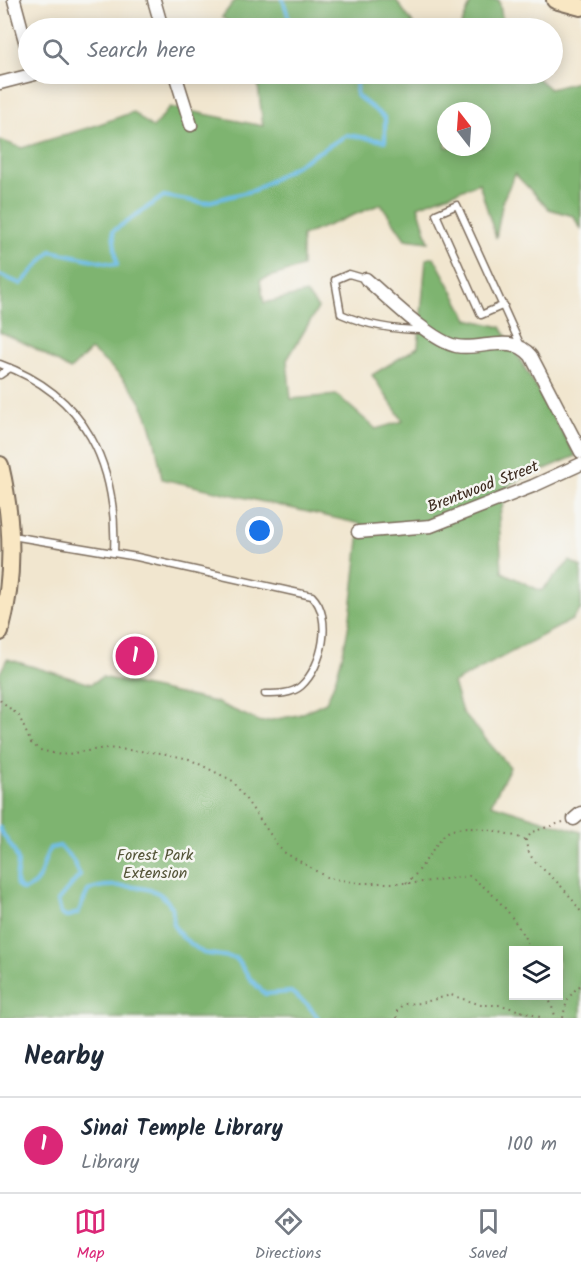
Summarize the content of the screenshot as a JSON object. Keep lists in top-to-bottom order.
{
  "streets": {
    "street": ["Brentwood Street"]
  },
  "parks": ["Forest Park Extension"],
  "north": "top",
  "page": {
    "search": "Search here",
    "pins": "1",
    "heading": "Nearby",
    "list": [
      {
        "mark": "1",
        "name": "Sinai Temple Library",
        "note": "Library",
        "value": "100 m"
      }
    ],
    "nav": ["Map", "Directions", "Saved"]
  }
}
